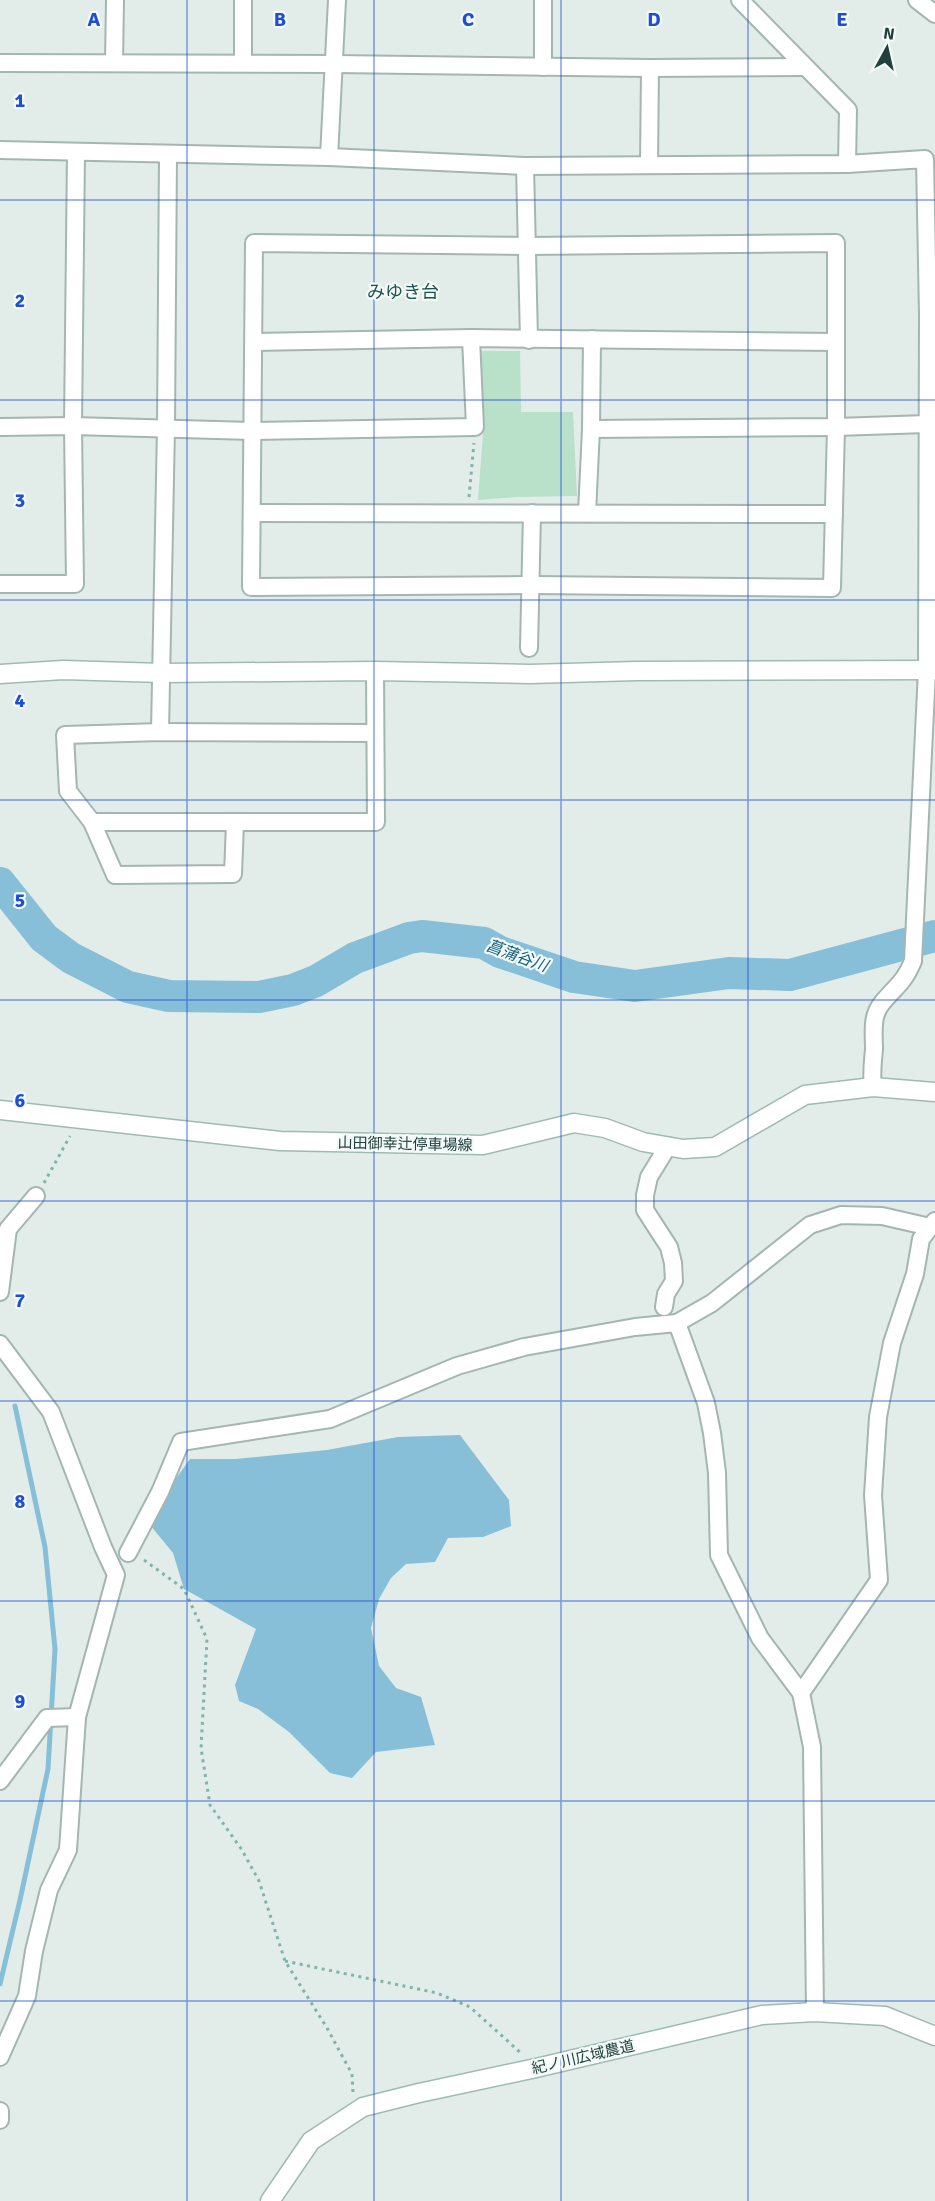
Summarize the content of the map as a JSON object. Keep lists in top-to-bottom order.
{
  "streets": {
    "street": ["山田御幸辻停車場線", "紀ノ川広域農道"]
  },
  "districts": ["みゆき台"],
  "water": ["菖蒲谷川"],
  "north": "top",
  "grid": {
    "columns": [
      "A",
      "B",
      "C",
      "D",
      "E"
    ],
    "rows": [
      "1",
      "2",
      "3",
      "4",
      "5",
      "6",
      "7",
      "8",
      "9"
    ]
  }
}
